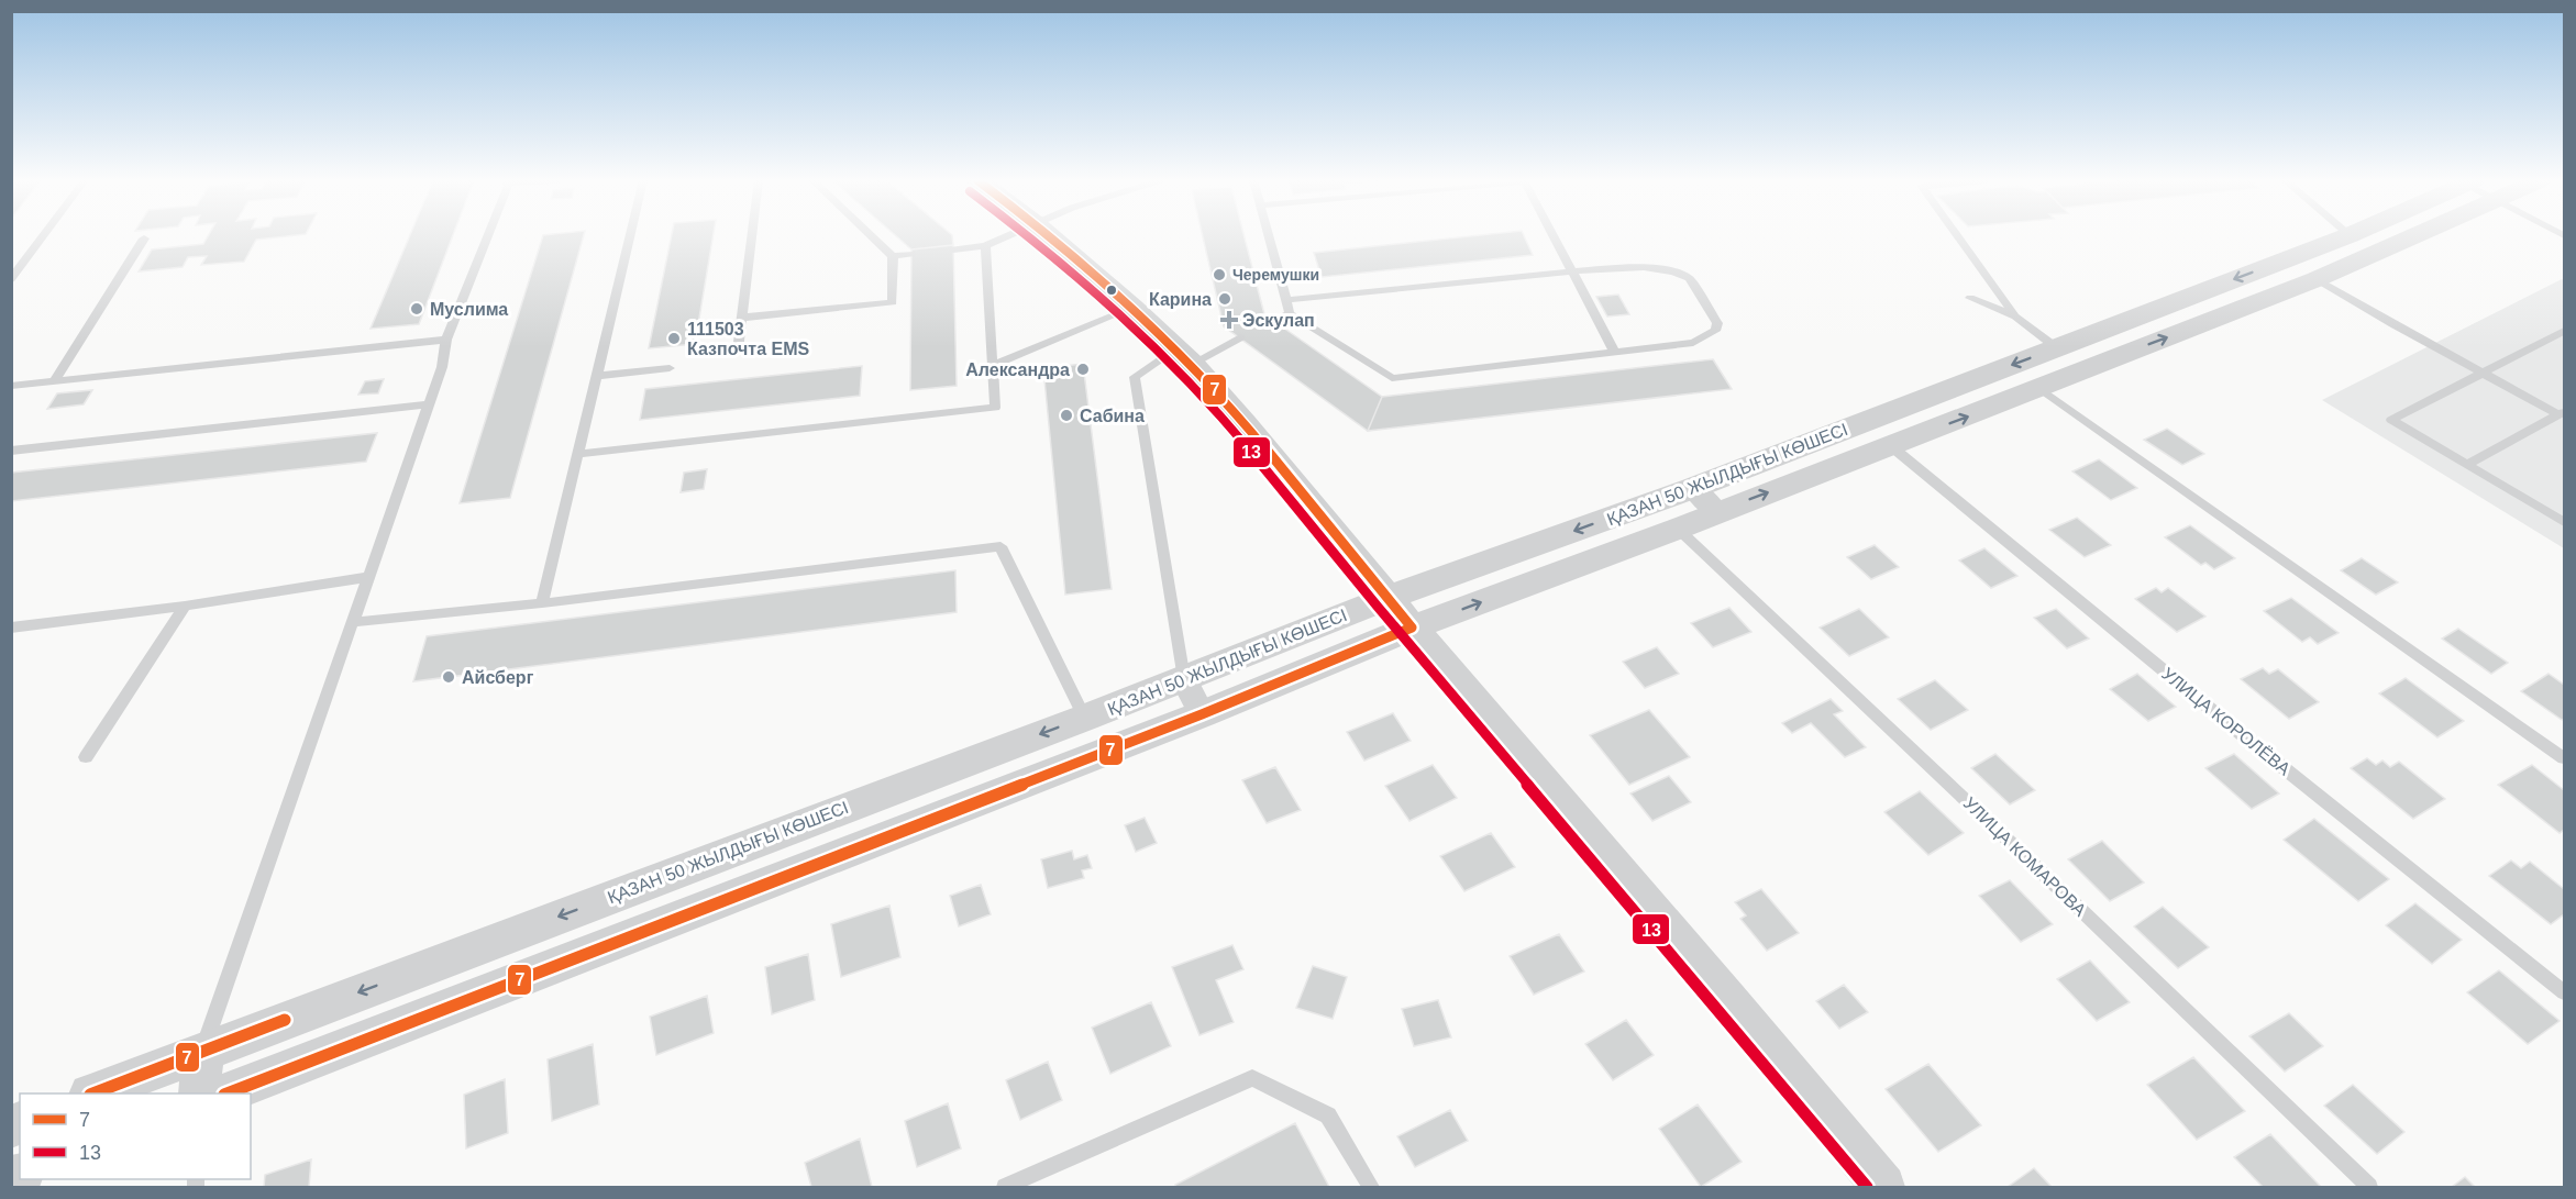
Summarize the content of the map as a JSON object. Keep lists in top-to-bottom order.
{
  "streets": {
    "street": ["ҚАЗАН 50 ЖЫЛДЫҒЫ КӨШЕСІ"],
    "lane": ["УЛИЦА КОРОЛЁВА", "УЛИЦА КОМАРОВА"]
  },
  "crossings": [
    ["ҚАЗАН 50 ЖЫЛДЫҒЫ КӨШЕСІ", "УЛИЦА КОРОЛЁВА"],
    ["ҚАЗАН 50 ЖЫЛДЫҒЫ КӨШЕСІ", "УЛИЦА КОМАРОВА"]
  ],
  "places": {
    "other": [
      "Черемушки",
      "Карина",
      "Муслима",
      "111503 Казпочта EMS",
      "Александра",
      "Сабина",
      "Айсберг"
    ],
    "health": ["Эскулап"]
  },
  "lines": ["transit line 7", "transit line 13"],
  "legend": ["7", "13"]
}
